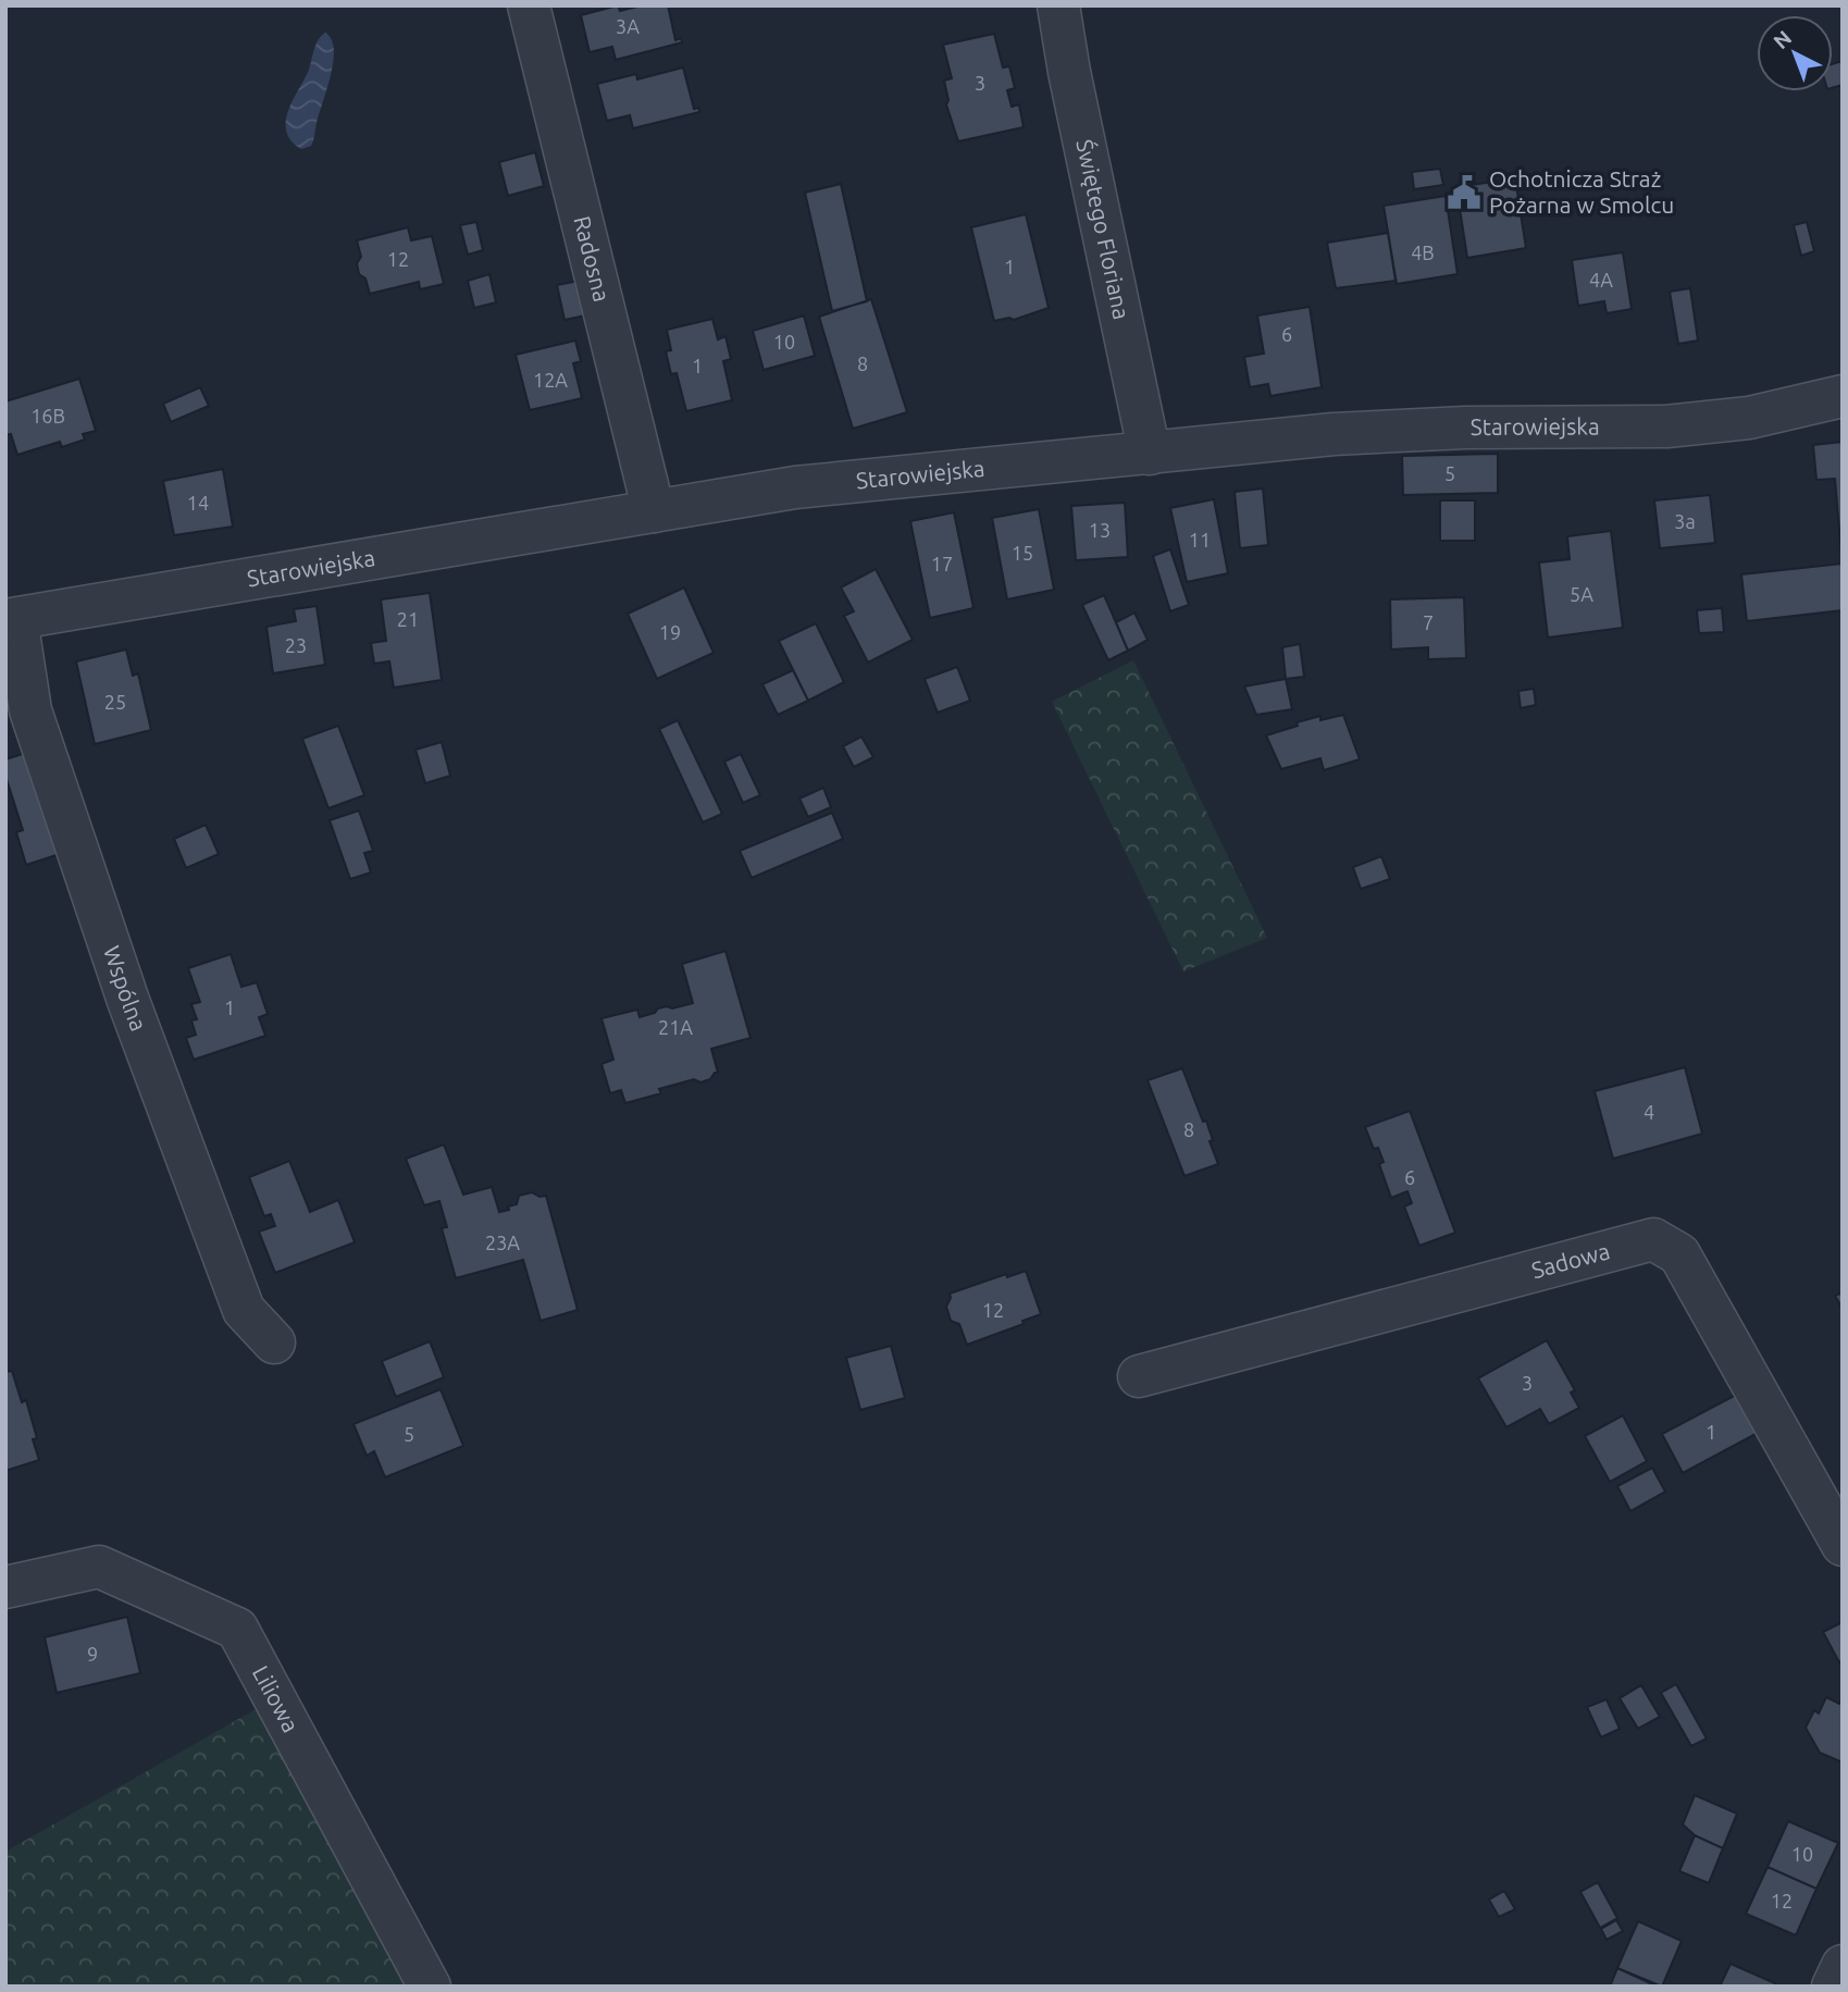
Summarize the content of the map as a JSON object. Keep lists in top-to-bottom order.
{
  "streets": {
    "street": [
      "Świętego Floriana",
      "Radosna",
      "Starowiejska",
      "Wspólna",
      "Sadowa",
      "Liliowa"
    ]
  },
  "crossings": [
    ["Świętego Floriana", "Starowiejska"],
    ["Radosna", "Starowiejska"],
    ["Starowiejska", "Wspólna"]
  ],
  "places": {
    "public building": ["Ochotnicza Straż Pożarna w Smolcu"]
  },
  "house_numbers": [
    "3A",
    "3",
    "4B",
    "12",
    "1",
    "4A",
    "6",
    "10",
    "8",
    "1",
    "12A",
    "16B",
    "5",
    "14",
    "3a",
    "13",
    "11",
    "15",
    "17",
    "5A",
    "21",
    "7",
    "19",
    "23",
    "25",
    "1",
    "21A",
    "4",
    "8",
    "6",
    "23A",
    "12",
    "3",
    "1",
    "5",
    "9",
    "10",
    "12"
  ],
  "north": "top left"
}
